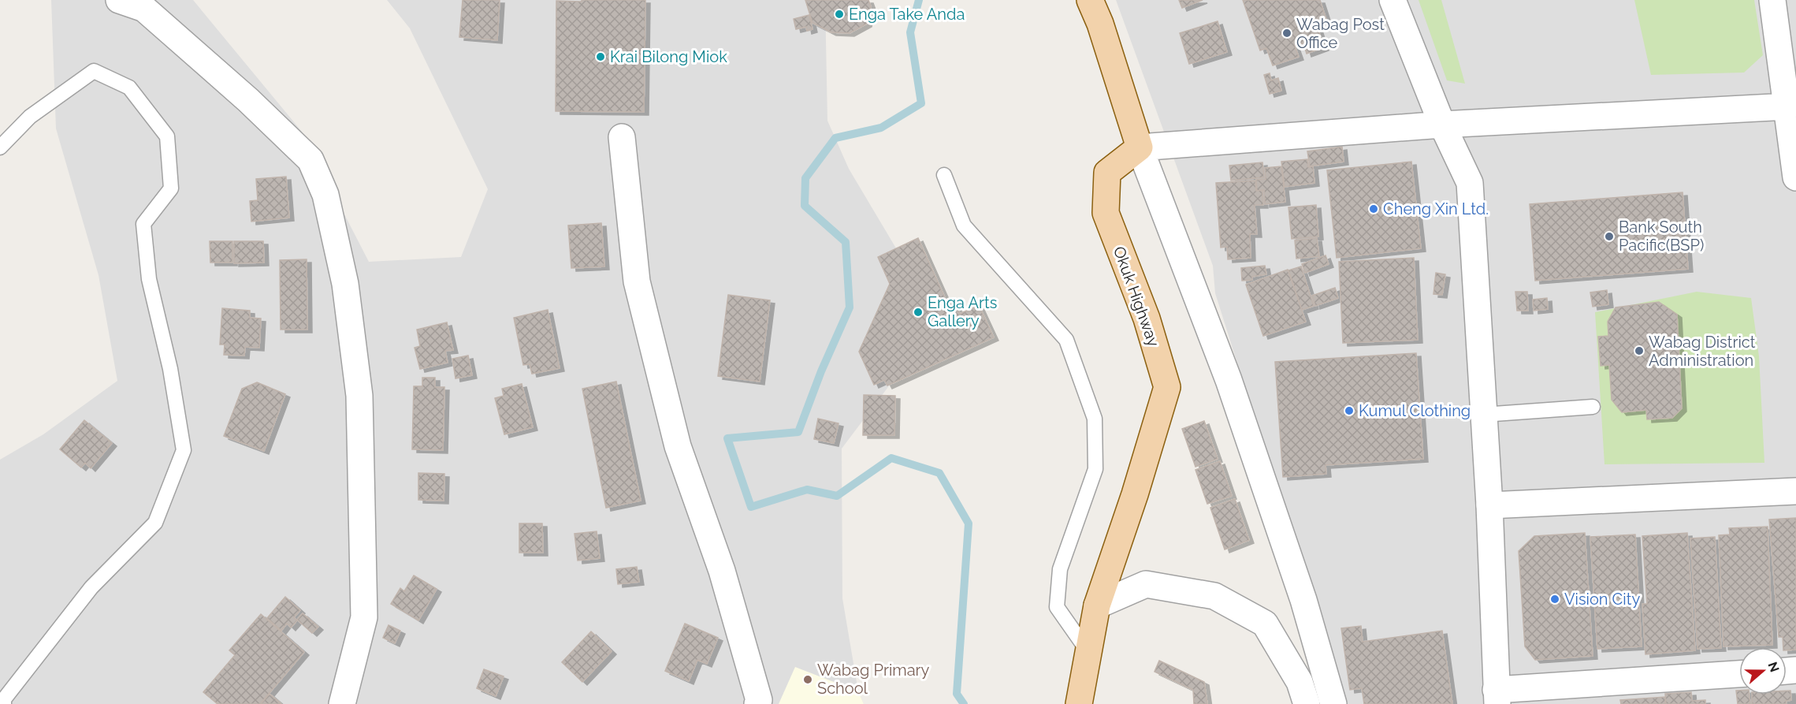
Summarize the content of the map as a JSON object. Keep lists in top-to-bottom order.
{
  "streets": {
    "main road": ["Okuk Highway"]
  },
  "places": [
    "Enga Take Anda",
    "Wabag Post Office",
    "Krai Bilong Miok",
    "Cheng Xin Ltd.",
    "Bank South Pacific(BSP)",
    "Enga Arts Gallery",
    "Wabag District Administration",
    "Kumul Clothing",
    "Vision City",
    "Wabag Primary School"
  ],
  "north": "right"
}
